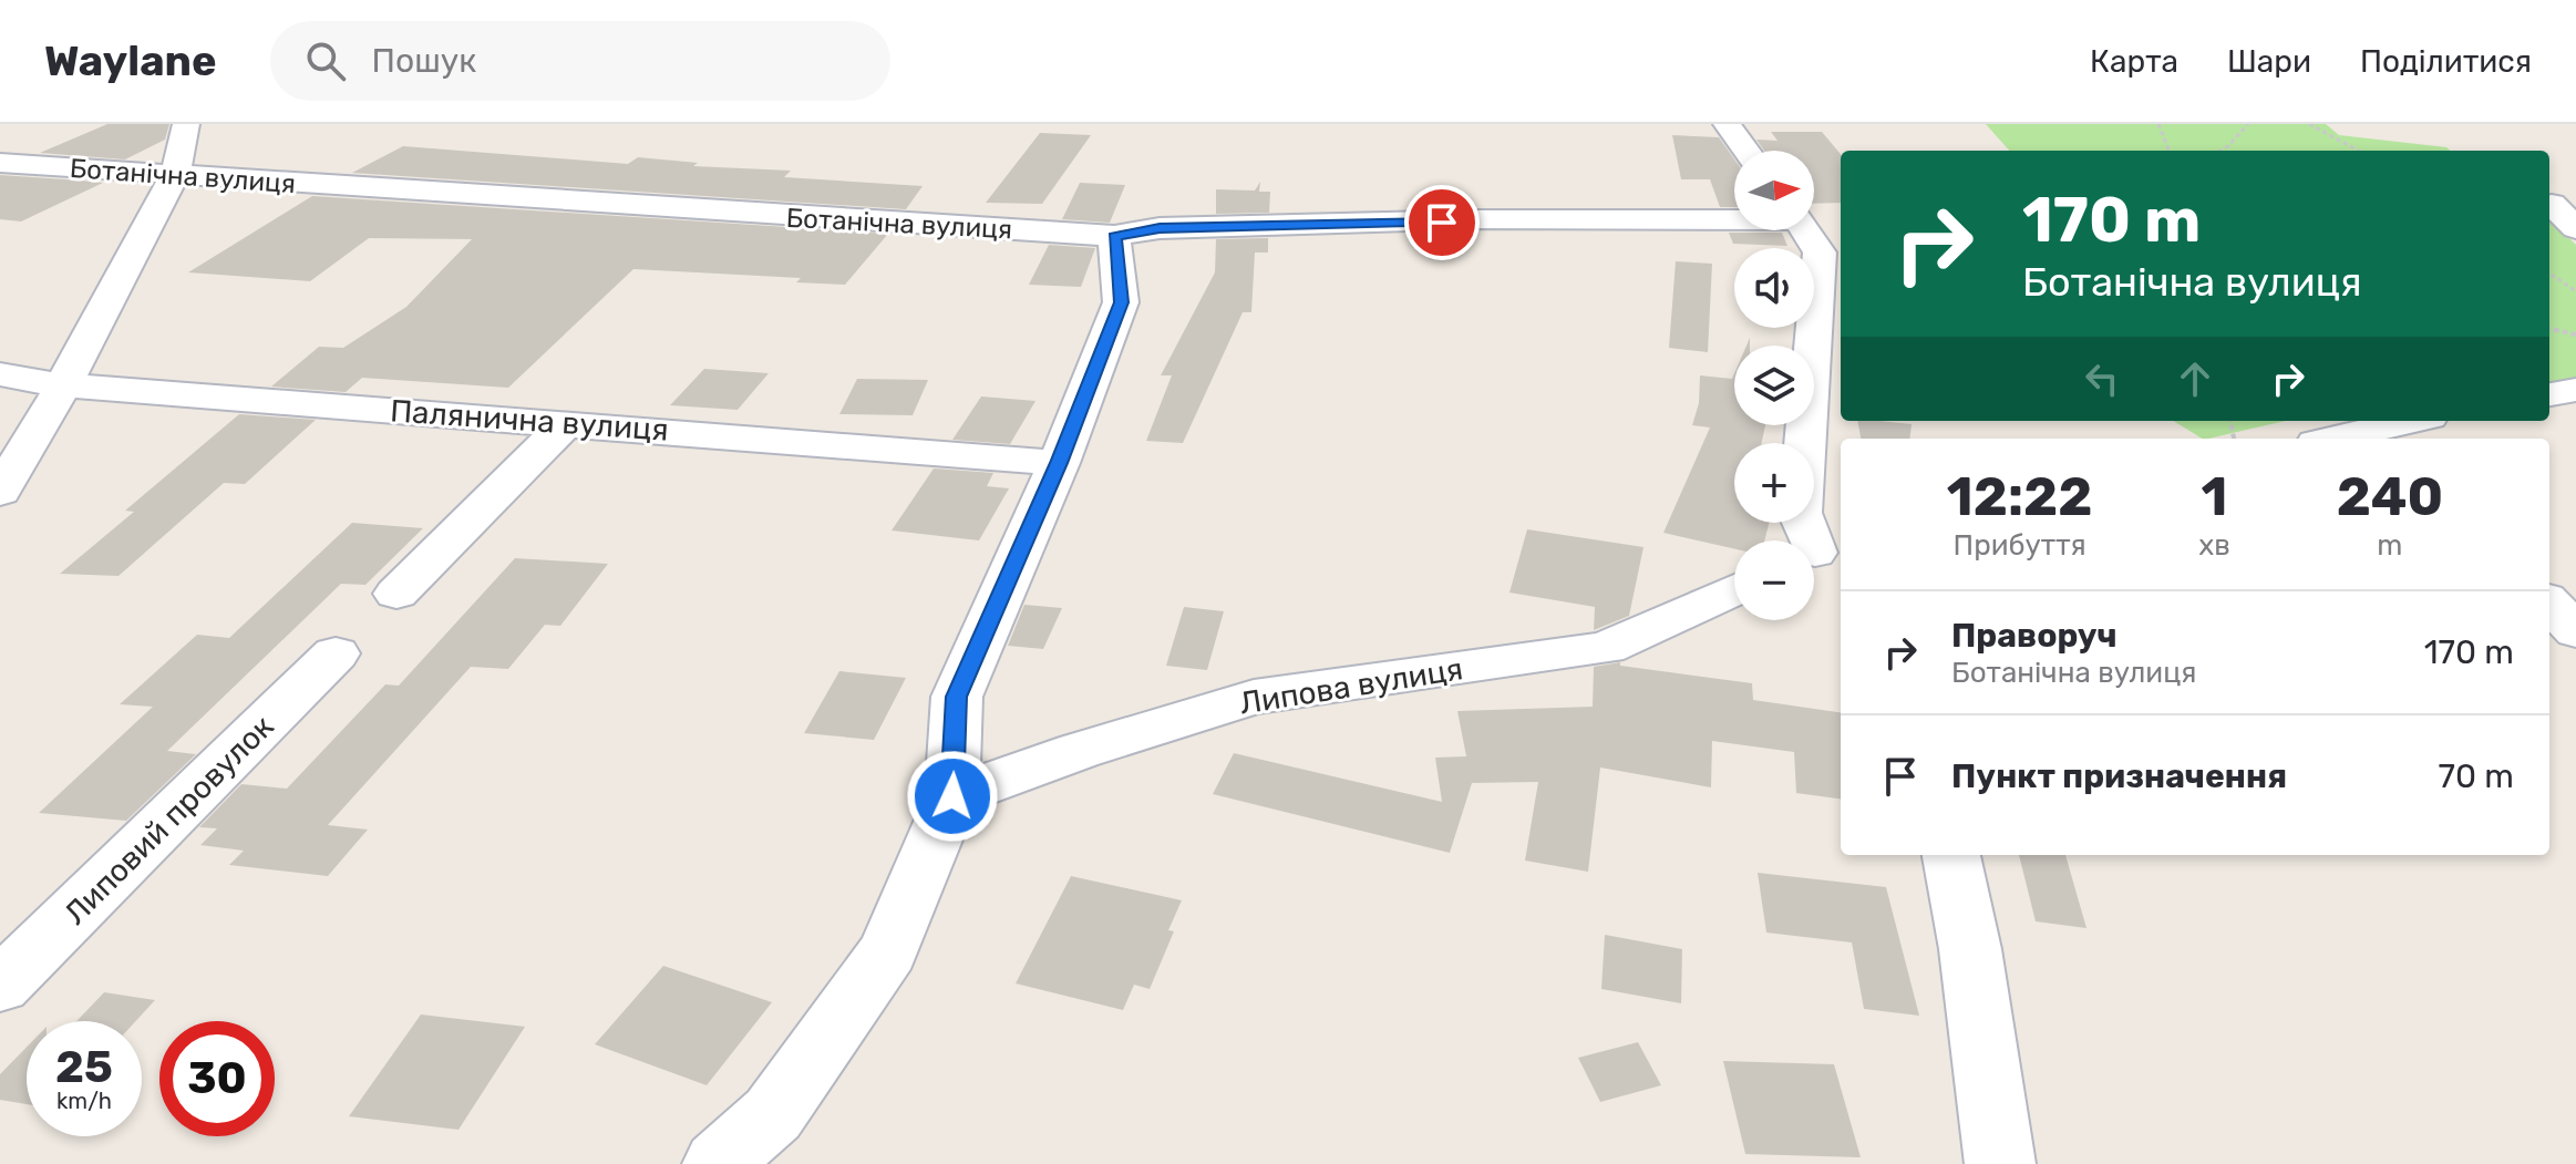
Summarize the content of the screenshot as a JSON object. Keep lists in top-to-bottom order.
{
  "streets": {
    "street": [
      "Ботанічна вулиця",
      "Палянична вулиця",
      "Липова вулиця",
      "Липовий провулок"
    ]
  },
  "north": "right",
  "page": {
    "header": "Waylane",
    "search": "Пошук",
    "nav": ["Карта", "Шари", "Поділитися"],
    "map_buttons": ["+", "−"],
    "turn": ["170 m", "Ботанічна вулиця"],
    "eta": [
      "12:22",
      "Прибуття",
      "1",
      "хв",
      "240",
      "m"
    ],
    "list": [
      {
        "name": "Праворуч",
        "note": "Ботанічна вулиця",
        "value": "170 m"
      },
      {
        "name": "Пункт призначення",
        "value": "70 m"
      }
    ],
    "speed": "25 km/h",
    "limit": "30"
  }
}
